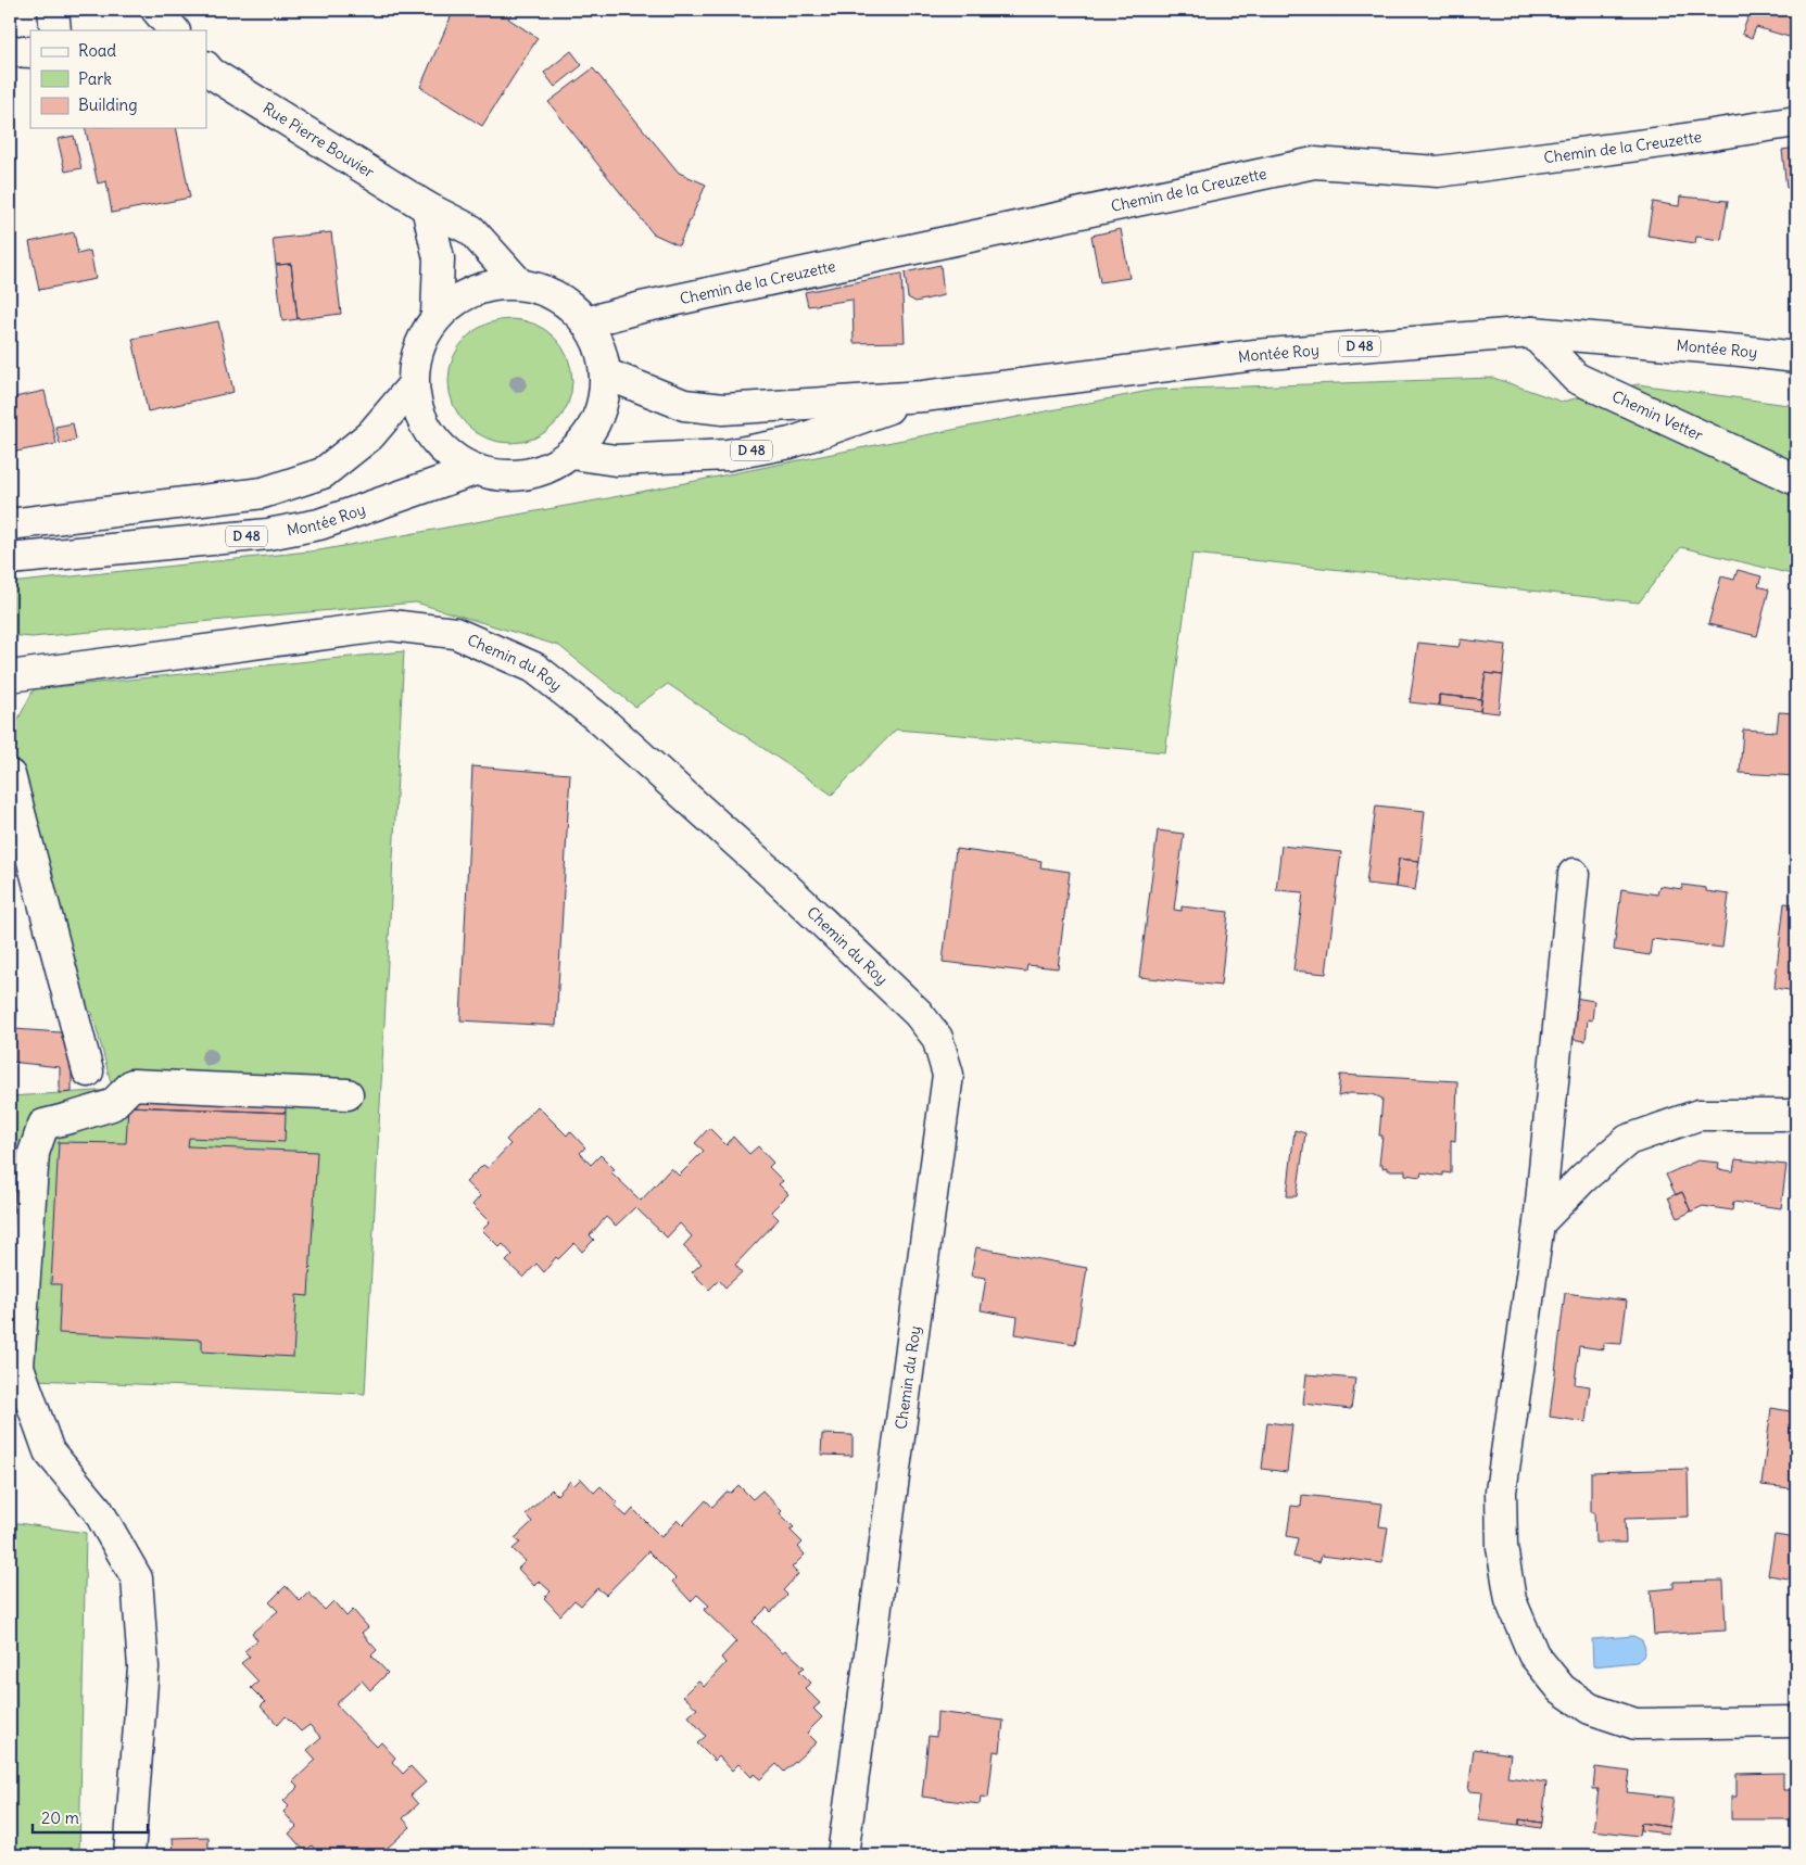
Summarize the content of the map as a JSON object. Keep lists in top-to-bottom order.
{
  "streets": {
    "street": [
      "Rue Pierre Bouvier",
      "Chemin de la Creuzette",
      "D 48",
      "Montée Roy",
      "Chemin Vetter",
      "Chemin du Roy"
    ]
  },
  "crossings": [
    ["Rue Pierre Bouvier", "Chemin de la Creuzette"],
    ["Rue Pierre Bouvier", "D 48"],
    ["Rue Pierre Bouvier", "Montée Roy"],
    ["Chemin de la Creuzette", "D 48"],
    ["Chemin de la Creuzette", "Montée Roy"],
    ["D 48", "Montée Roy"],
    ["Montée Roy", "Chemin Vetter"]
  ],
  "legend": ["Road", "Park", "Building"],
  "scale_bar": "20 m"
}
